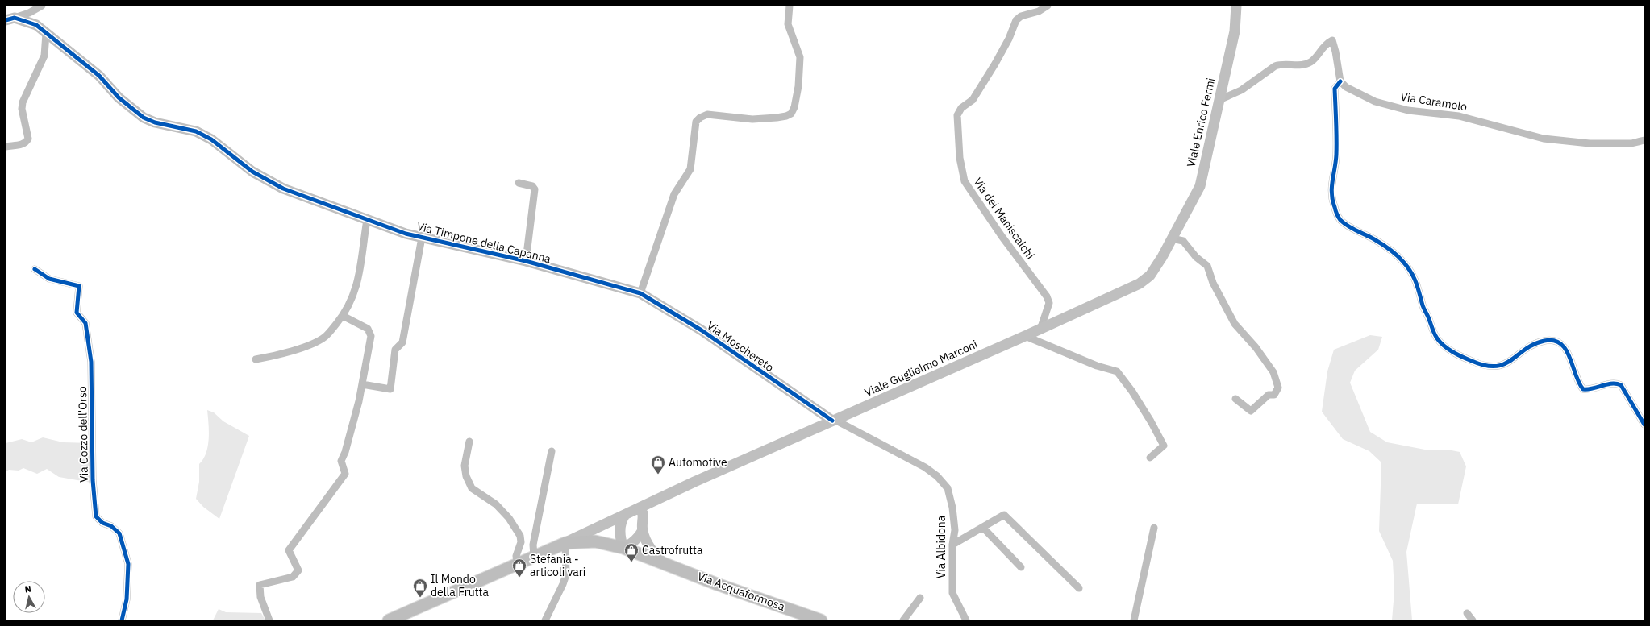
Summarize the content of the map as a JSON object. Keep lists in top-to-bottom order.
{
  "streets": {
    "main road": [
      "Viale Enrico Fermi",
      "Via Timpone della Capanna",
      "Via Moschereto",
      "Viale Guglielmo Marconi",
      "Via Acquaformosa"
    ],
    "street": [
      "Via Caramolo",
      "Via dei Maniscalchi",
      "Via Cozzo dell'Orso",
      "Via Albidona"
    ]
  },
  "crossings": [
    ["Viale Enrico Fermi", "Viale Guglielmo Marconi"],
    ["Via dei Maniscalchi", "Viale Guglielmo Marconi"],
    ["Via Timpone della Capanna", "Via Moschereto"],
    ["Via Moschereto", "Viale Guglielmo Marconi"],
    ["Via Moschereto", "Via Albidona"],
    ["Viale Guglielmo Marconi", "Via Albidona"],
    ["Viale Guglielmo Marconi", "Via Acquaformosa"]
  ],
  "places": {
    "shop": [
      "Automotive",
      "Castrofrutta",
      "Stefania - articoli vari",
      "Il Mondo della Frutta"
    ]
  },
  "north": "top"
}
